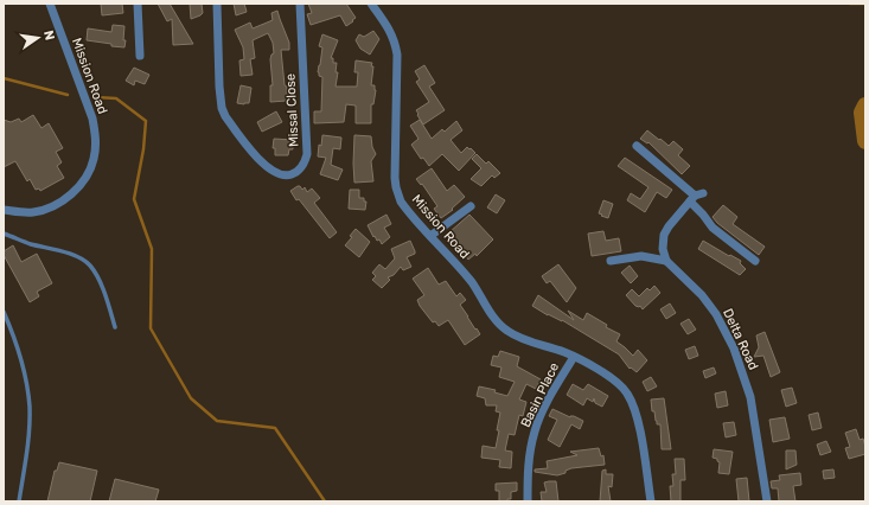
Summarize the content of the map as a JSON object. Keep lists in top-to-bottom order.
{
  "streets": {
    "street": [
      "Mission Road",
      "Missal Close",
      "Delta Road",
      "Basin Place"
    ]
  },
  "crossings": [
    ["Mission Road", "Basin Place"]
  ],
  "north": "right"
}
